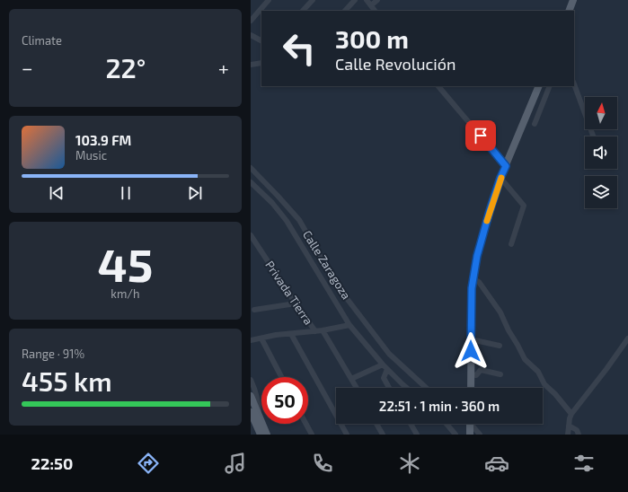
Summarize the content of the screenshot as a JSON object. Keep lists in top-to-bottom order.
{
  "streets": {
    "street": ["Calle Zaragoza", "Privada Tierra"]
  },
  "north": "top",
  "page": {
    "tile": [
      "Climate",
      ["45", "km/h"],
      ["Range · 91%", "455 km"]
    ],
    "turn": ["300 m", "Calle Revolución"],
    "heat": ["−", "22°", "+"],
    "song": ["103.9 FM", "Music"],
    "limit": "50",
    "trip": "22:51 · 1 min · 360 m",
    "tabs": "22:50"
  }
}
